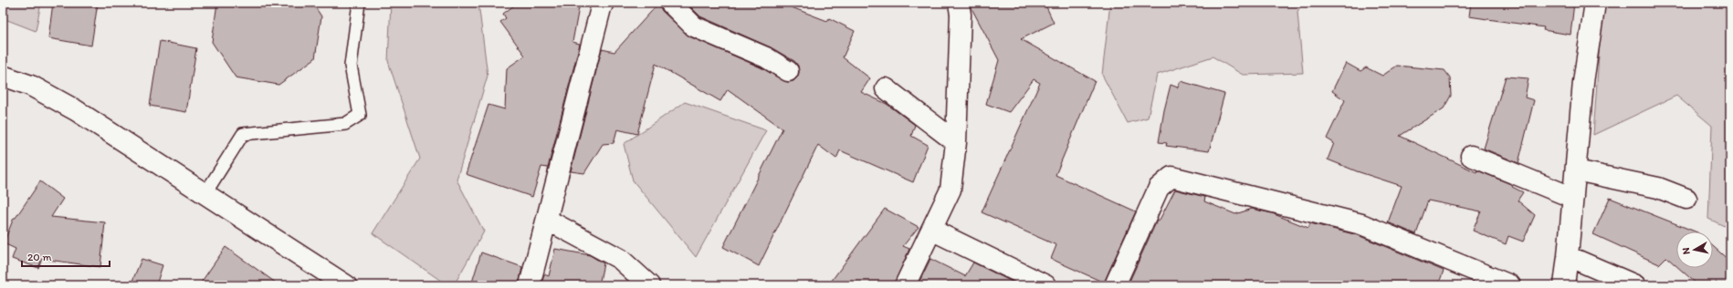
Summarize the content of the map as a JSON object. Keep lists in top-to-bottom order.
{
  "scale_bar": "20 m",
  "north": "left"
}
